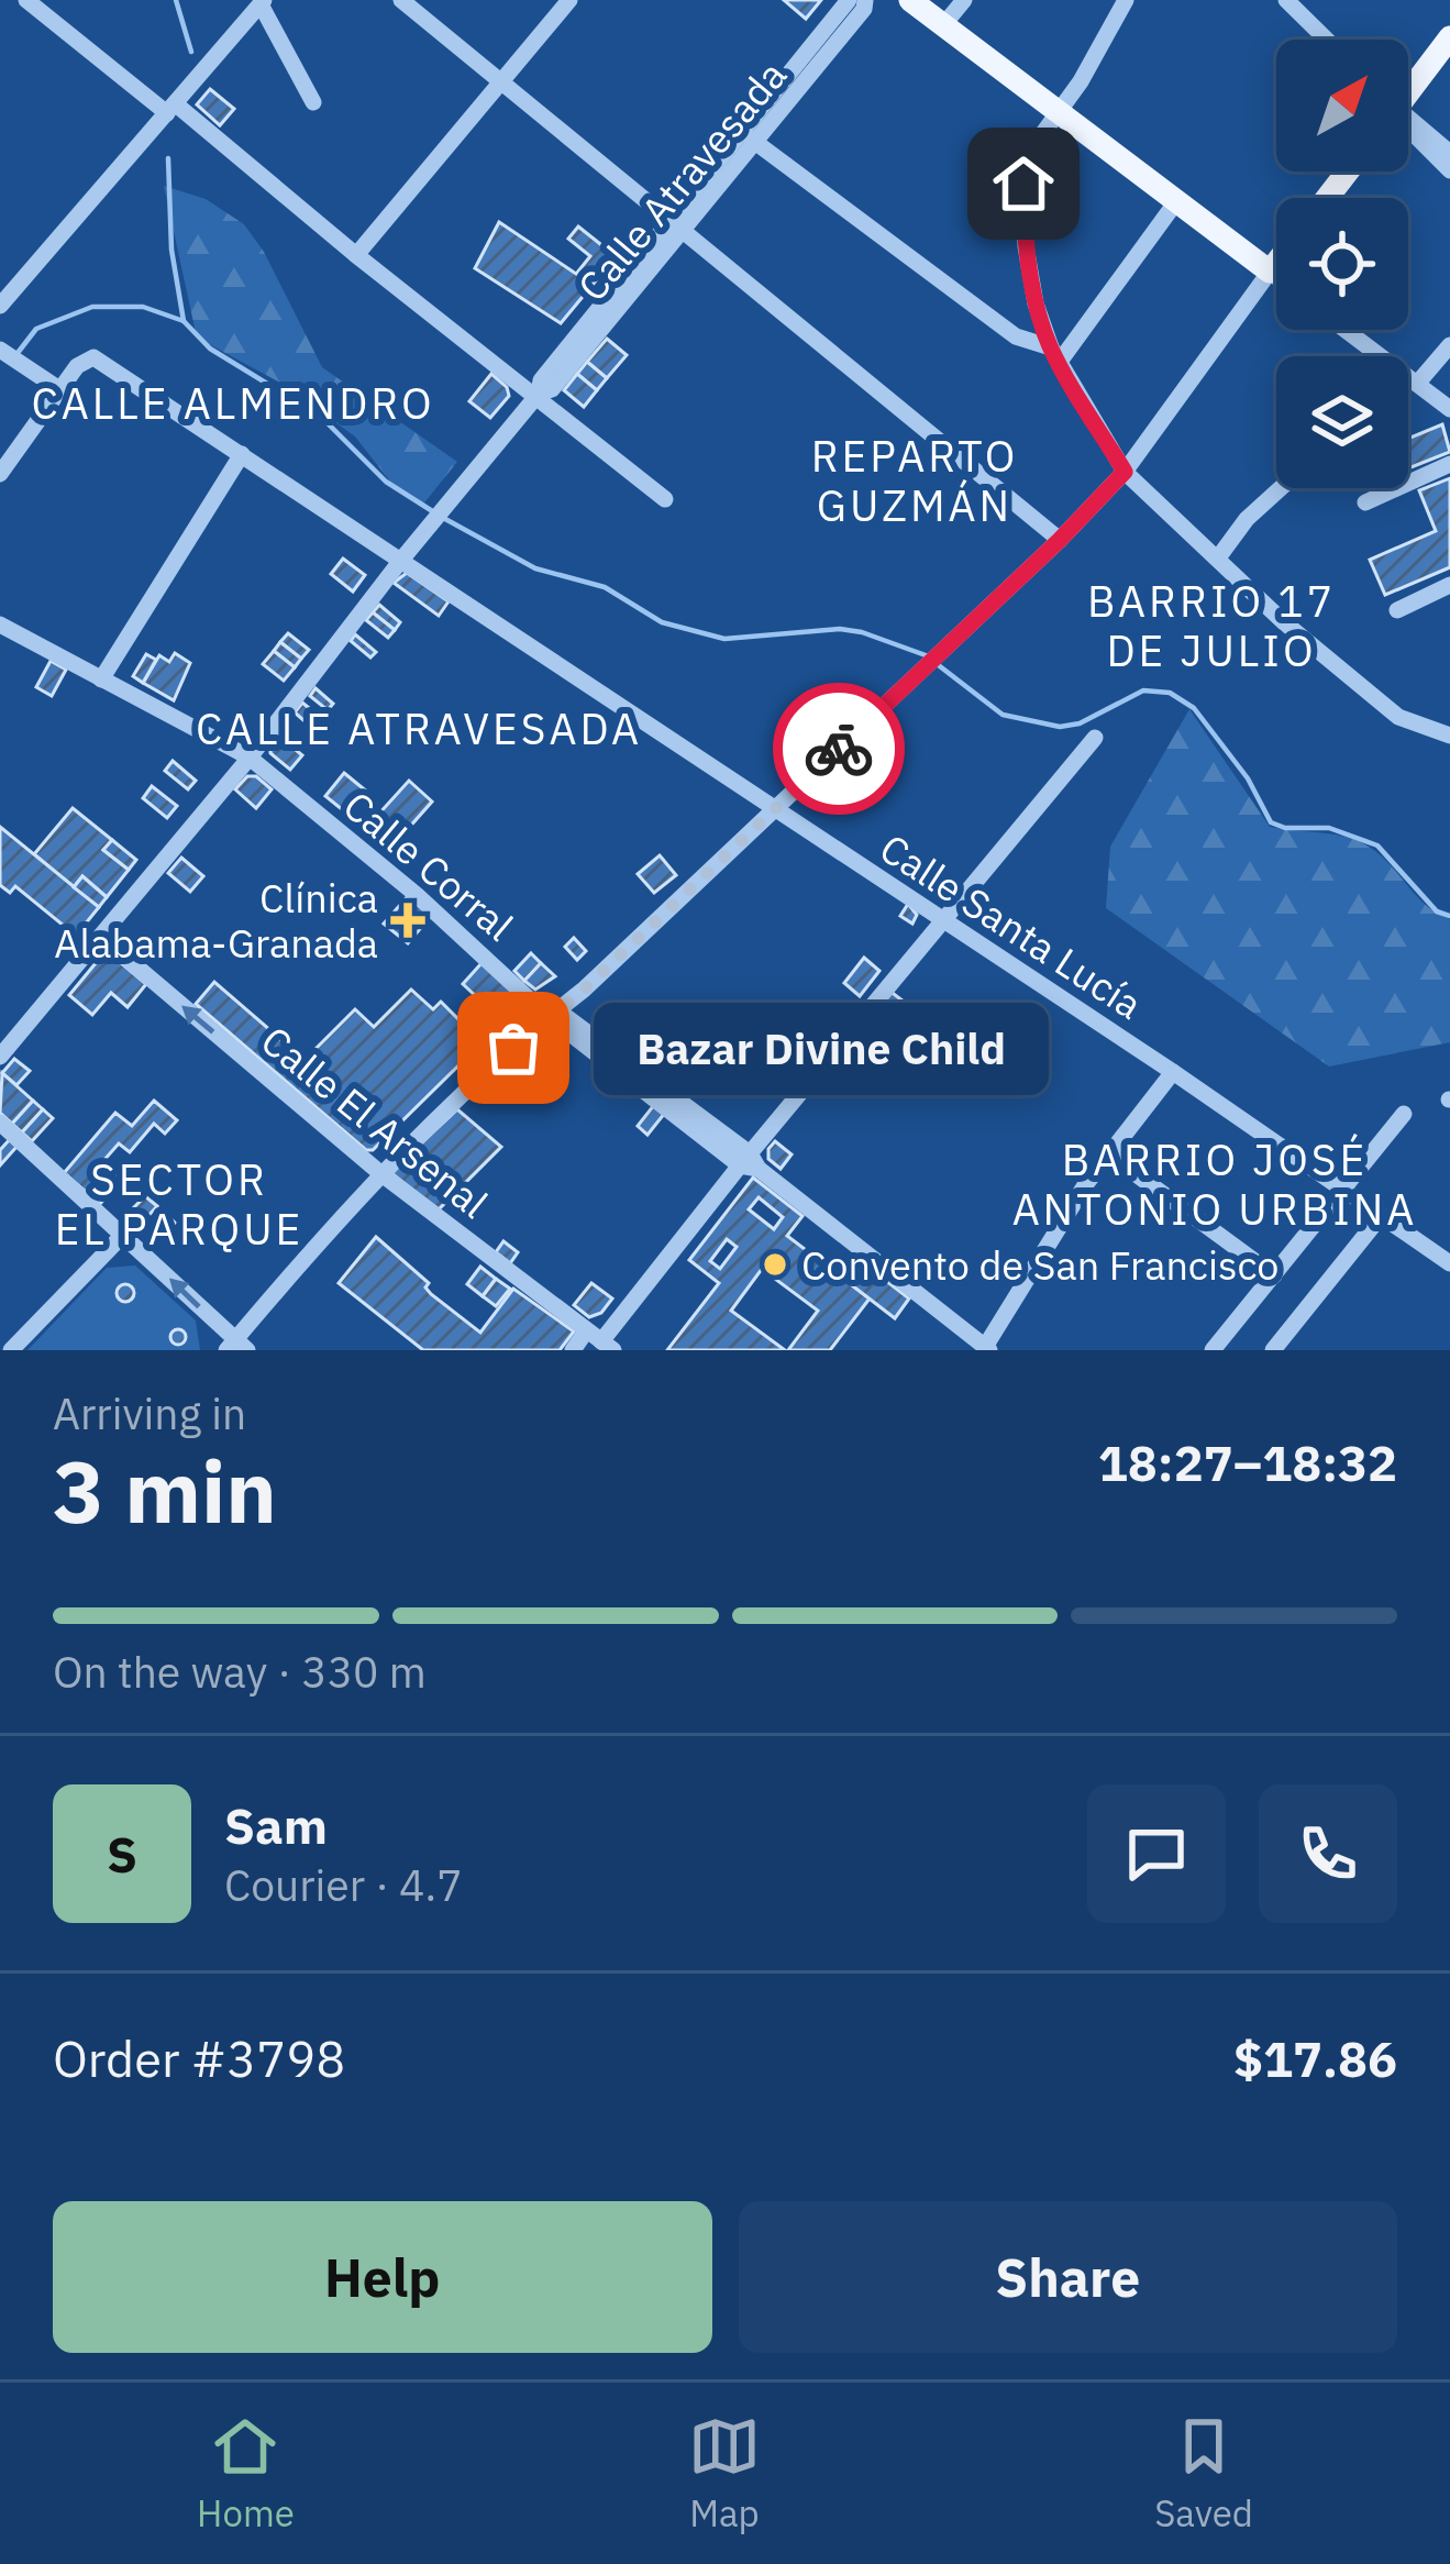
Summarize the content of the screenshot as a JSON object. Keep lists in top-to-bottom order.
{
  "streets": {
    "street": [
      "Calle Atravesada",
      "Calle Corral",
      "Calle Santa Lucía",
      "Calle El Arsenal"
    ]
  },
  "crossings": [
    ["Calle Atravesada", "Calle Corral"],
    ["Calle Atravesada", "Calle Santa Lucía"],
    ["Calle Atravesada", "Calle El Arsenal"]
  ],
  "one_way": ["Calle El Arsenal"],
  "districts": [
    "CALLE ALMENDRO",
    "REPARTO GUZMÁN",
    "BARRIO 17 DE JULIO",
    "CALLE ATRAVESADA",
    "BARRIO JOSÉ ANTONIO URBINA",
    "SECTOR EL PARQUE"
  ],
  "places": {
    "health": ["Clínica Alabama-Granada"],
    "other": ["Bazar Divine Child", "Convento de San Francisco"]
  },
  "north": "top right",
  "page": {
    "bubble": "Bazar Divine Child",
    "heading": ["3 min", "Arriving in", "18:27–18:32"],
    "panel": [
      "Sam",
      "Courier · 4.7",
      "Order #3798",
      "$17.86"
    ],
    "bar": "On the way · 330 m",
    "round": "S",
    "buttons": ["Help", "Share"],
    "tabs": ["Home", "Map", "Saved"]
  }
}
